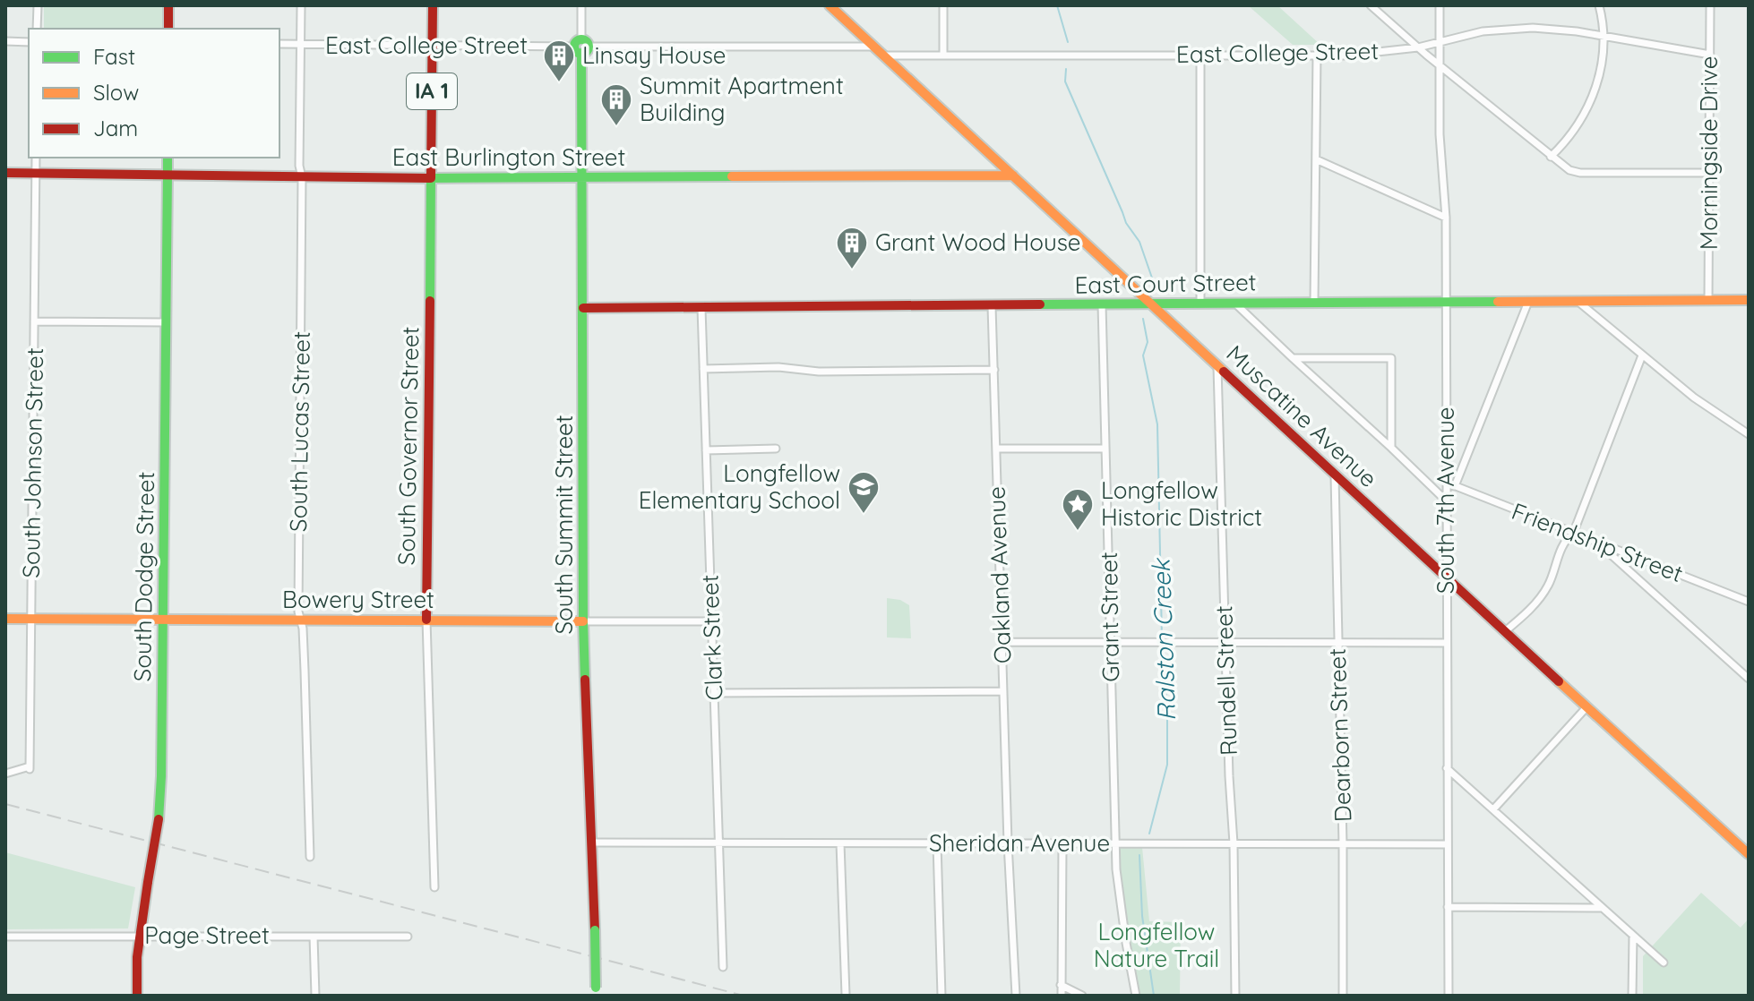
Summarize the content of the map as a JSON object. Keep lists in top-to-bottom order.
{
  "streets": {
    "street": [
      "East College Street",
      "IA 1",
      "Morningside Drive",
      "East Burlington Street",
      "East Court Street",
      "Muscatine Avenue",
      "South Lucas Street",
      "South Governor Street",
      "South Johnson Street",
      "South 7th Avenue",
      "South Summit Street",
      "Friendship Street",
      "Oakland Avenue",
      "South Dodge Street",
      "Bowery Street",
      "Grant Street",
      "Clark Street",
      "Rundell Street",
      "Dearborn Street",
      "Sheridan Avenue",
      "Page Street"
    ]
  },
  "crossings": [
    ["East College Street", "Morningside Drive"],
    ["East College Street", "Muscatine Avenue"],
    ["East College Street", "South Lucas Street"],
    ["East College Street", "South Governor Street"],
    ["East College Street", "South 7th Avenue"],
    ["East College Street", "South Summit Street"],
    ["Morningside Drive", "East Court Street"],
    ["East Burlington Street", "Muscatine Avenue"],
    ["East Burlington Street", "South Lucas Street"],
    ["East Burlington Street", "South Governor Street"],
    ["East Burlington Street", "South Johnson Street"],
    ["East Burlington Street", "South Summit Street"],
    ["East Burlington Street", "South Dodge Street"],
    ["East Court Street", "Muscatine Avenue"],
    ["East Court Street", "South 7th Avenue"],
    ["East Court Street", "South Summit Street"],
    ["East Court Street", "Oakland Avenue"],
    ["East Court Street", "Grant Street"],
    ["East Court Street", "Clark Street"],
    ["Muscatine Avenue", "South 7th Avenue"],
    ["Muscatine Avenue", "Rundell Street"],
    ["Muscatine Avenue", "Dearborn Street"],
    ["South Lucas Street", "Bowery Street"],
    ["South Governor Street", "Bowery Street"],
    ["South Johnson Street", "Bowery Street"],
    ["South 7th Avenue", "Friendship Street"],
    ["South 7th Avenue", "Sheridan Avenue"],
    ["South Summit Street", "Bowery Street"],
    ["South Summit Street", "Sheridan Avenue"],
    ["Oakland Avenue", "Sheridan Avenue"],
    ["South Dodge Street", "Bowery Street"],
    ["South Dodge Street", "Page Street"],
    ["Bowery Street", "Clark Street"],
    ["Grant Street", "Sheridan Avenue"],
    ["Clark Street", "Sheridan Avenue"],
    ["Rundell Street", "Sheridan Avenue"],
    ["Dearborn Street", "Sheridan Avenue"]
  ],
  "water": ["Ralston Creek"],
  "parks": ["Longfellow Nature Trail"],
  "places": {
    "building": ["Linsay House", "Summit Apartment Building", "Grant Wood House"],
    "school or university": ["Longfellow Elementary School"],
    "place": ["Longfellow Historic District"]
  },
  "legend": ["Fast", "Slow", "Jam"]
}
